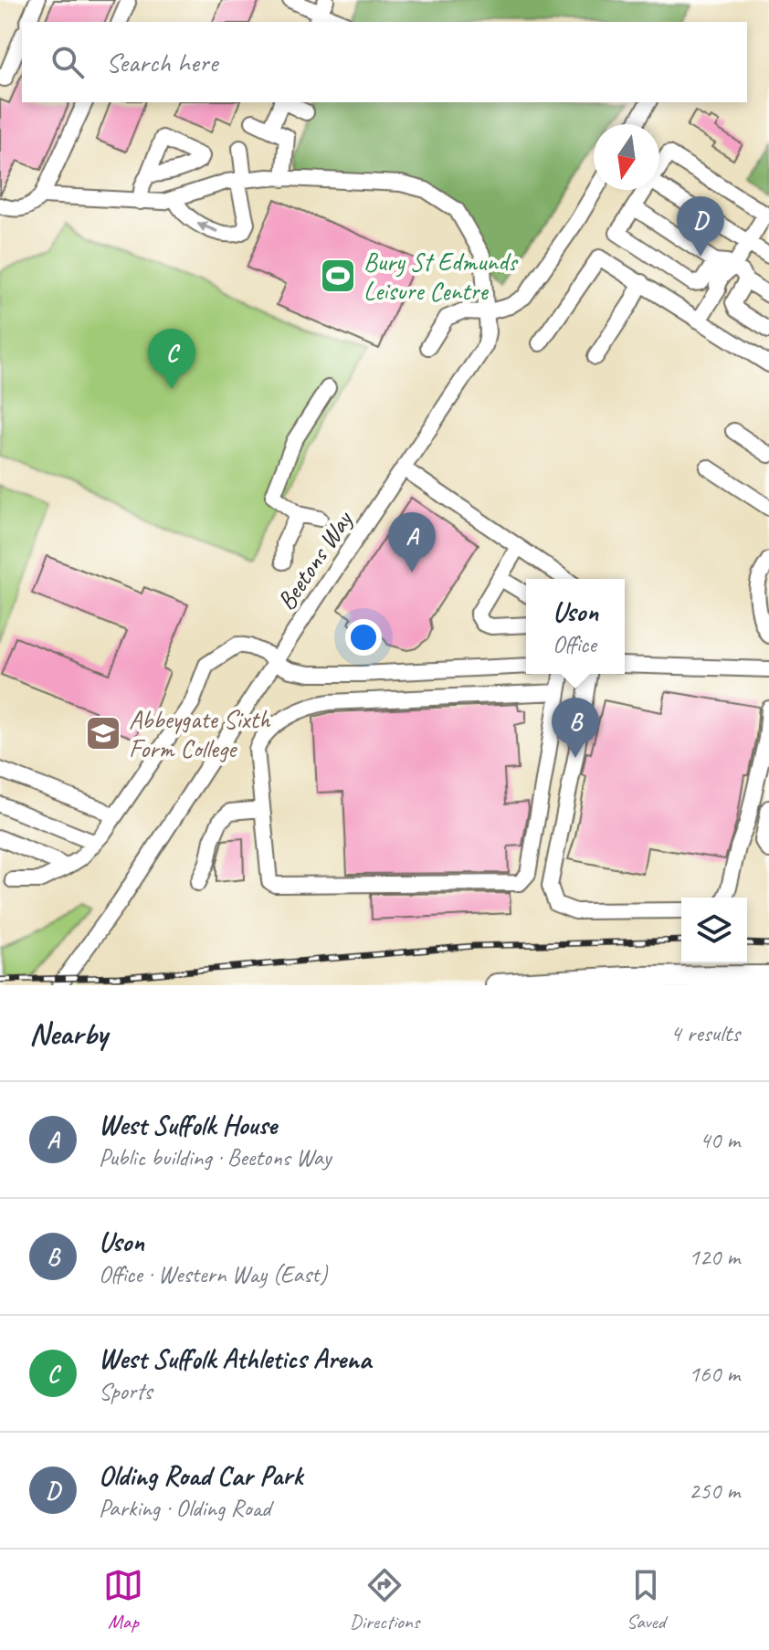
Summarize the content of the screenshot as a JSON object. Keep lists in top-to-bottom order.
{
  "streets": {
    "street": ["Beetons Way"]
  },
  "places": {
    "sports": ["Bury St Edmunds Leisure Centre"],
    "school or university": ["Abbeygate Sixth Form College"]
  },
  "north": "bottom",
  "page": {
    "search": "Search here",
    "pins": [
      "D",
      "C",
      "A",
      "B"
    ],
    "popup": ["Uson", "Office"],
    "heading": ["Nearby", "4 results"],
    "list": [
      {
        "mark": "A",
        "name": "West Suffolk House",
        "note": "Public building · Beetons Way",
        "value": "40 m"
      },
      {
        "mark": "B",
        "name": "Uson",
        "note": "Office · Western Way (East)",
        "value": "120 m"
      },
      {
        "mark": "C",
        "name": "West Suffolk Athletics Arena",
        "note": "Sports",
        "value": "160 m"
      },
      {
        "mark": "D",
        "name": "Olding Road Car Park",
        "note": "Parking · Olding Road",
        "value": "250 m"
      }
    ],
    "nav": ["Map", "Directions", "Saved"]
  }
}
